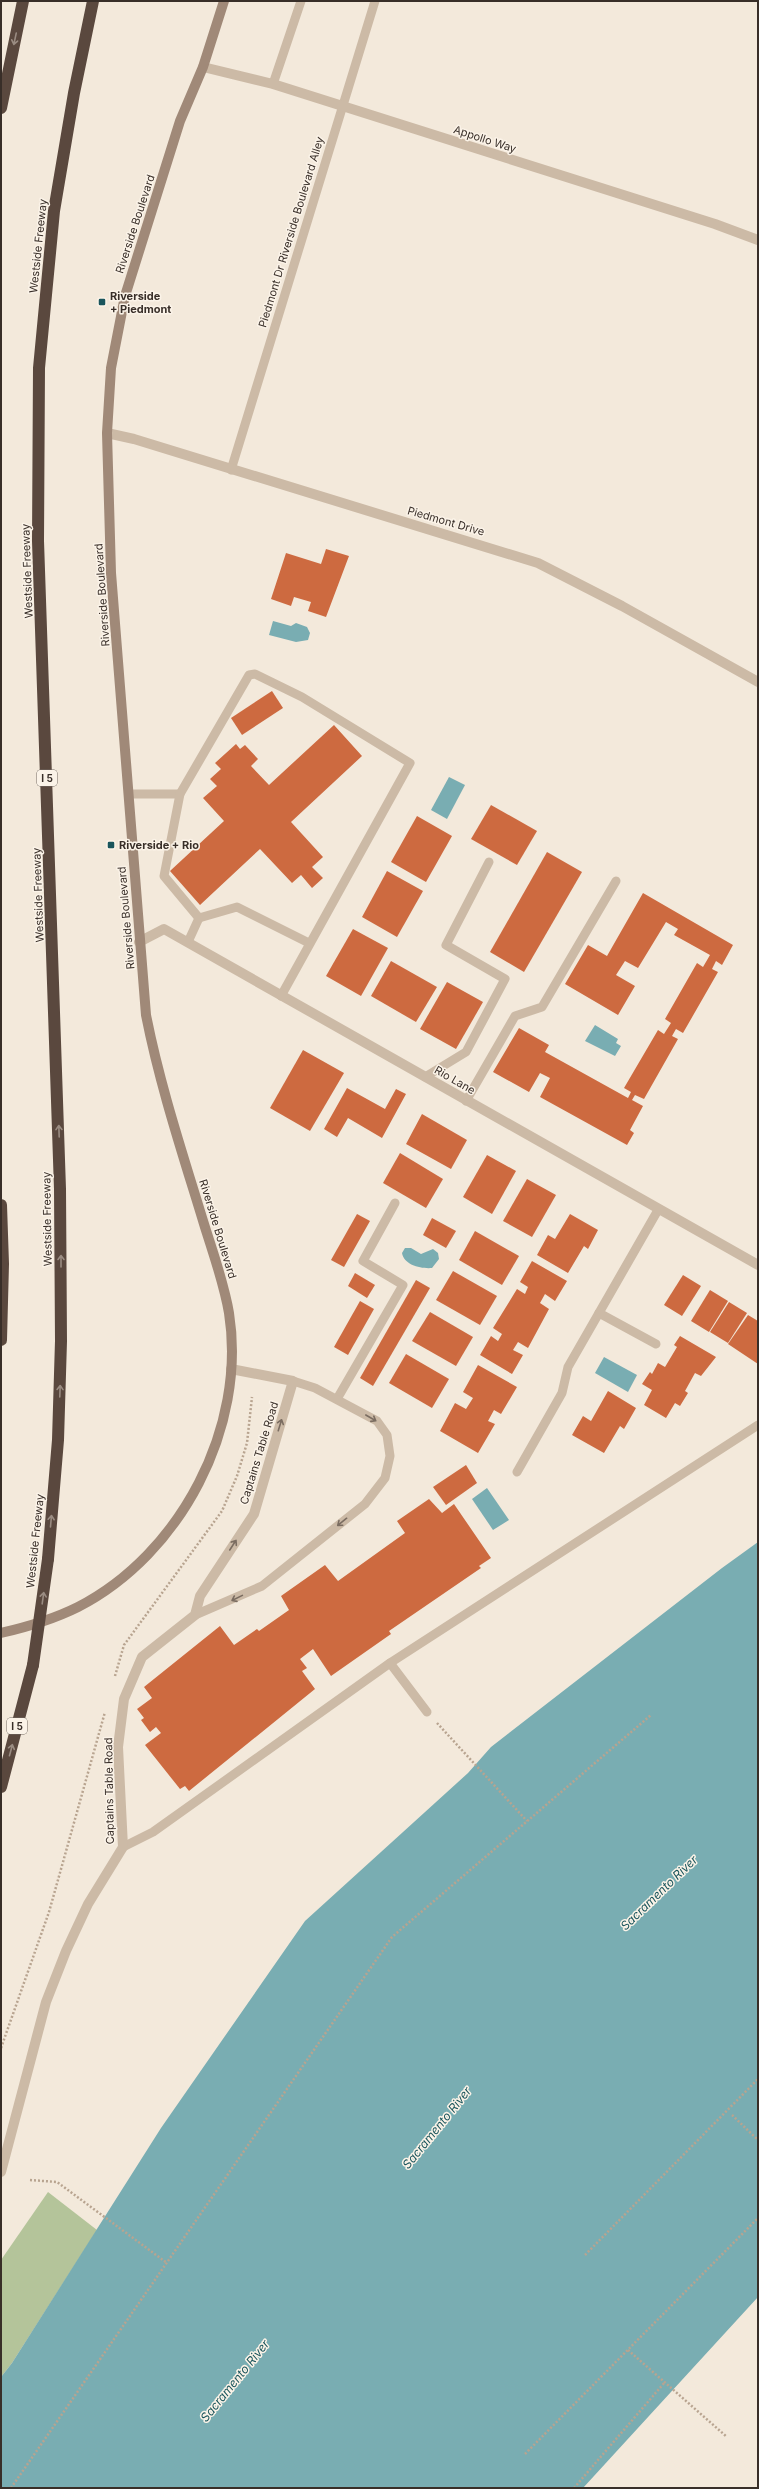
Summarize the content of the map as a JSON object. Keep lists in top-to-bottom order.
{
  "streets": {
    "highway": ["Westside Freeway", "I 5"],
    "street": [
      "Appollo Way",
      "Riverside Boulevard",
      "Piedmont Drive",
      "Rio Lane",
      "Captains Table Road"
    ],
    "lane": ["Piedmont Dr Riverside Boulevard Alley"]
  },
  "crossings": [
    ["Appollo Way", "Riverside Boulevard"],
    ["Appollo Way", "Piedmont Dr Riverside Boulevard Alley"],
    ["Riverside Boulevard", "Piedmont Drive"],
    ["Riverside Boulevard", "Rio Lane"],
    ["Piedmont Dr Riverside Boulevard Alley", "Piedmont Drive"]
  ],
  "one_way": ["Westside Freeway"],
  "water": ["Sacramento River"],
  "places": {
    "transit": ["Riverside + Piedmont", "Riverside + Rio"]
  }
}
